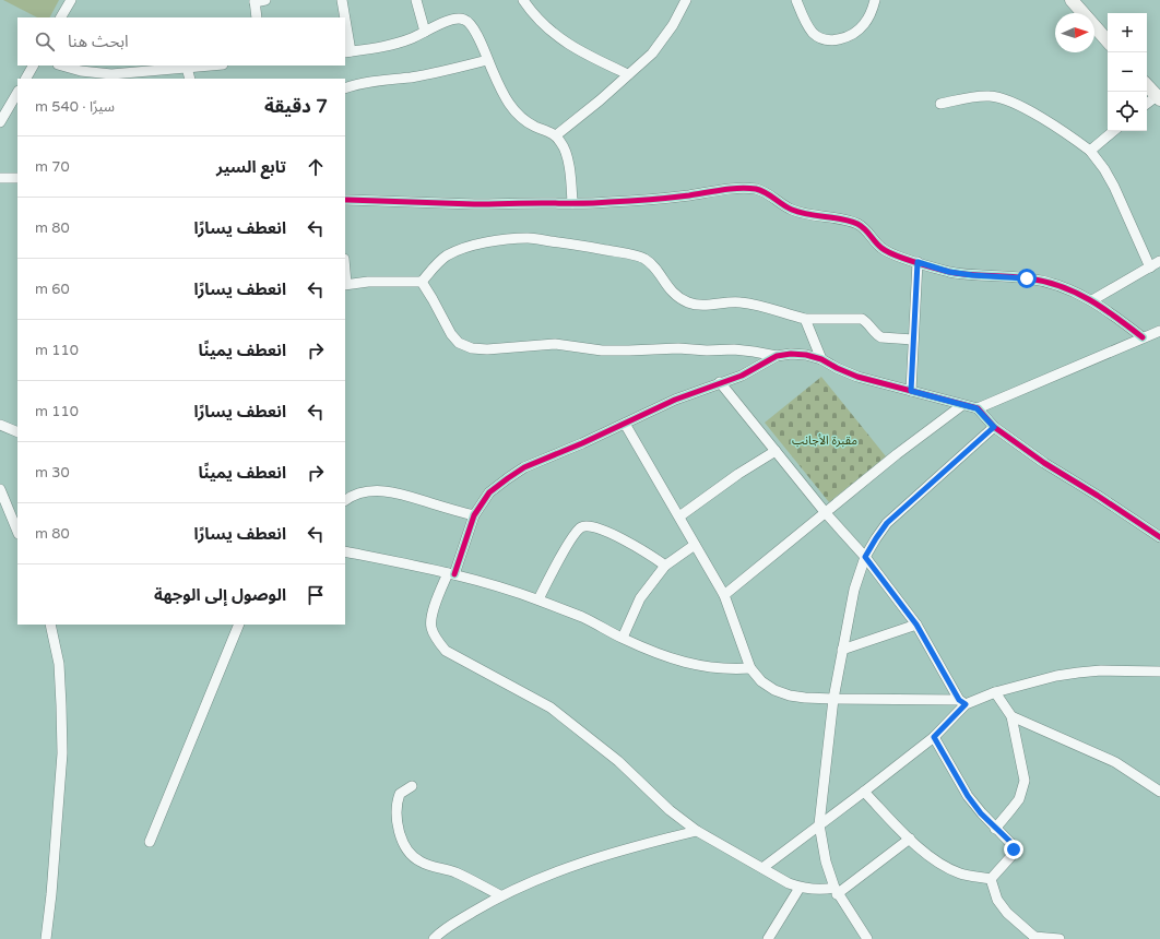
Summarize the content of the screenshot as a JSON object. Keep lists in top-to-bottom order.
{
  "parks": ["مقبرة الأجانب"],
  "north": "right",
  "page": {
    "map_buttons": ["+", "−"],
    "search": "ابحث هنا",
    "heading": ["7 دقيقة", "سيرًا · 540 m"],
    "list": [
      ["تابع السير", "70 m"],
      ["انعطف يسارًا", "80 m"],
      ["انعطف يسارًا", "60 m"],
      ["انعطف يمينًا", "110 m"],
      ["انعطف يسارًا", "110 m"],
      ["انعطف يمينًا", "30 m"],
      ["انعطف يسارًا", "80 m"],
      "الوصول إلى الوجهة"
    ]
  }
}
